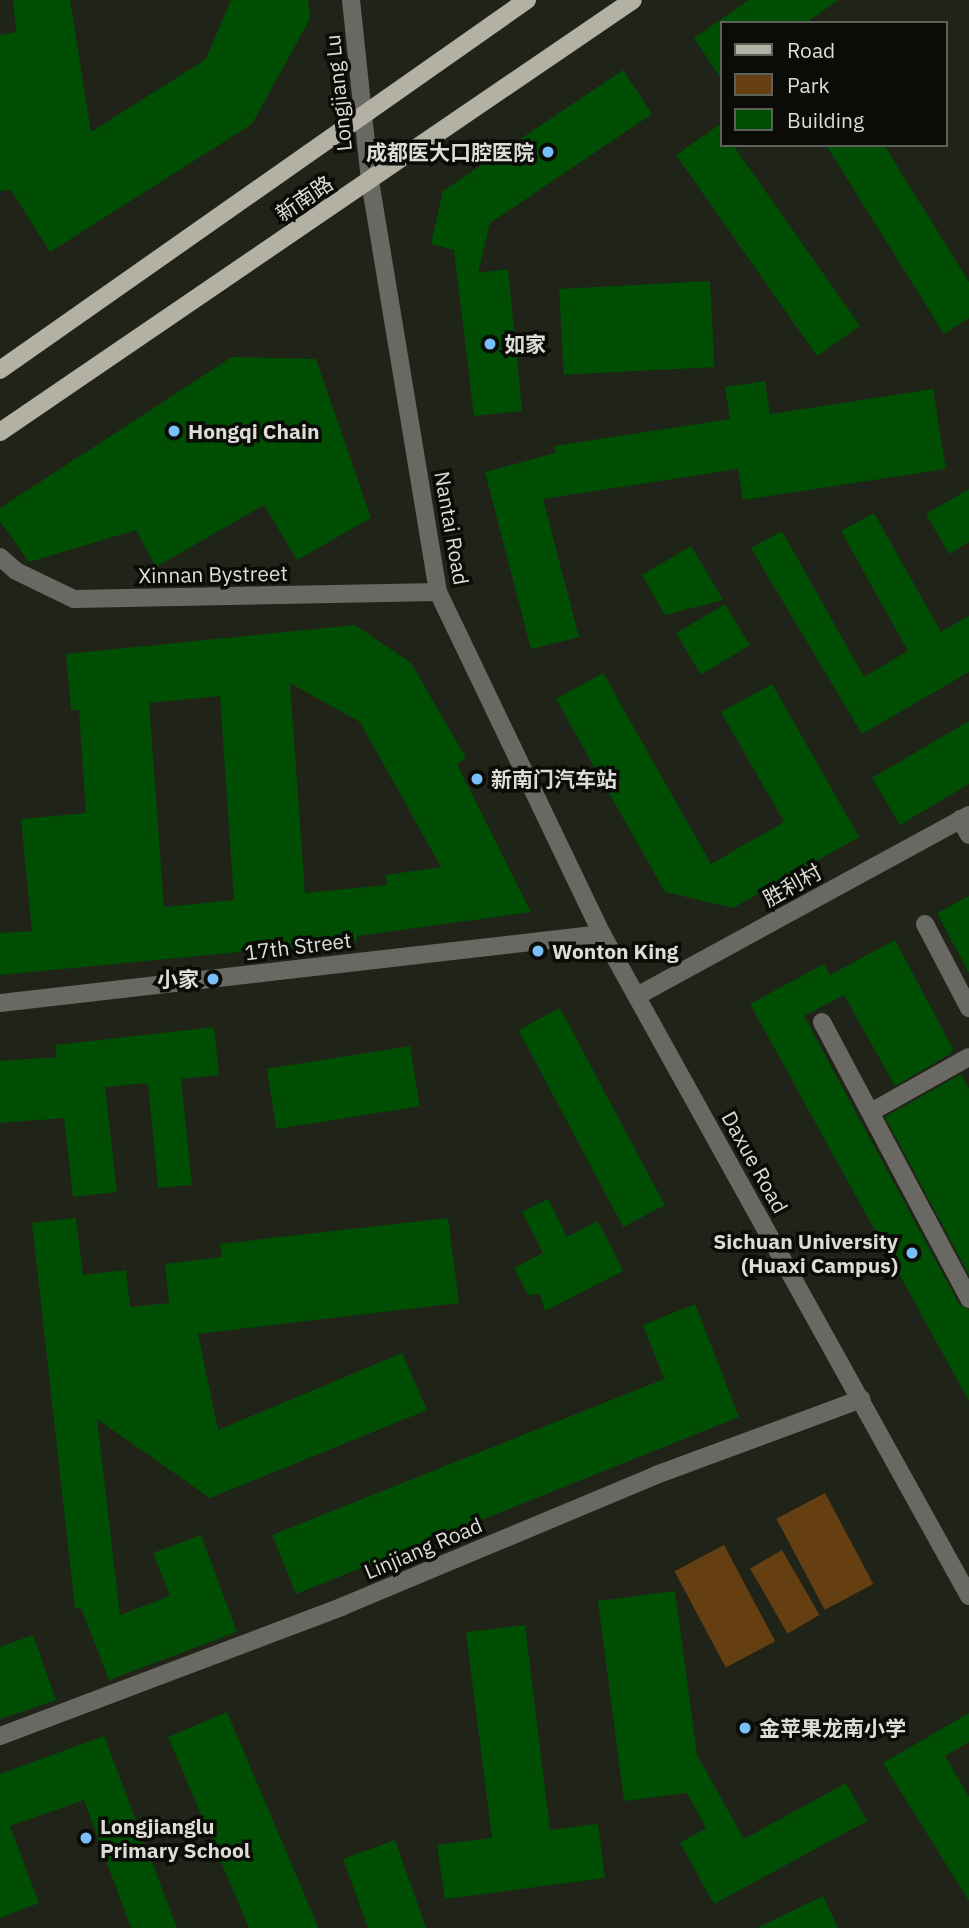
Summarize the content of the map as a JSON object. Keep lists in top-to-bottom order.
{
  "streets": {
    "main road": ["新南路"],
    "street": [
      "Longjiang Lu",
      "Nantai Road",
      "Xinnan Bystreet",
      "胜利村",
      "17th Street",
      "Daxue Road",
      "Linjiang Road"
    ]
  },
  "crossings": [
    ["Longjiang Lu", "新南路"],
    ["Longjiang Lu", "Nantai Road"],
    ["新南路", "Nantai Road"],
    ["Nantai Road", "Xinnan Bystreet"],
    ["Nantai Road", "17th Street"],
    ["Nantai Road", "Daxue Road"],
    ["胜利村", "Daxue Road"],
    ["17th Street", "Daxue Road"],
    ["Daxue Road", "Linjiang Road"]
  ],
  "places": [
    "成都医大口腔医院",
    "如家",
    "Hongqi Chain",
    "新南门汽车站",
    "Wonton King",
    "小家",
    "Sichuan University (Huaxi Campus)",
    "金苹果龙南小学",
    "Longjianglu Primary School"
  ],
  "legend": ["Road", "Park", "Building"]
}
